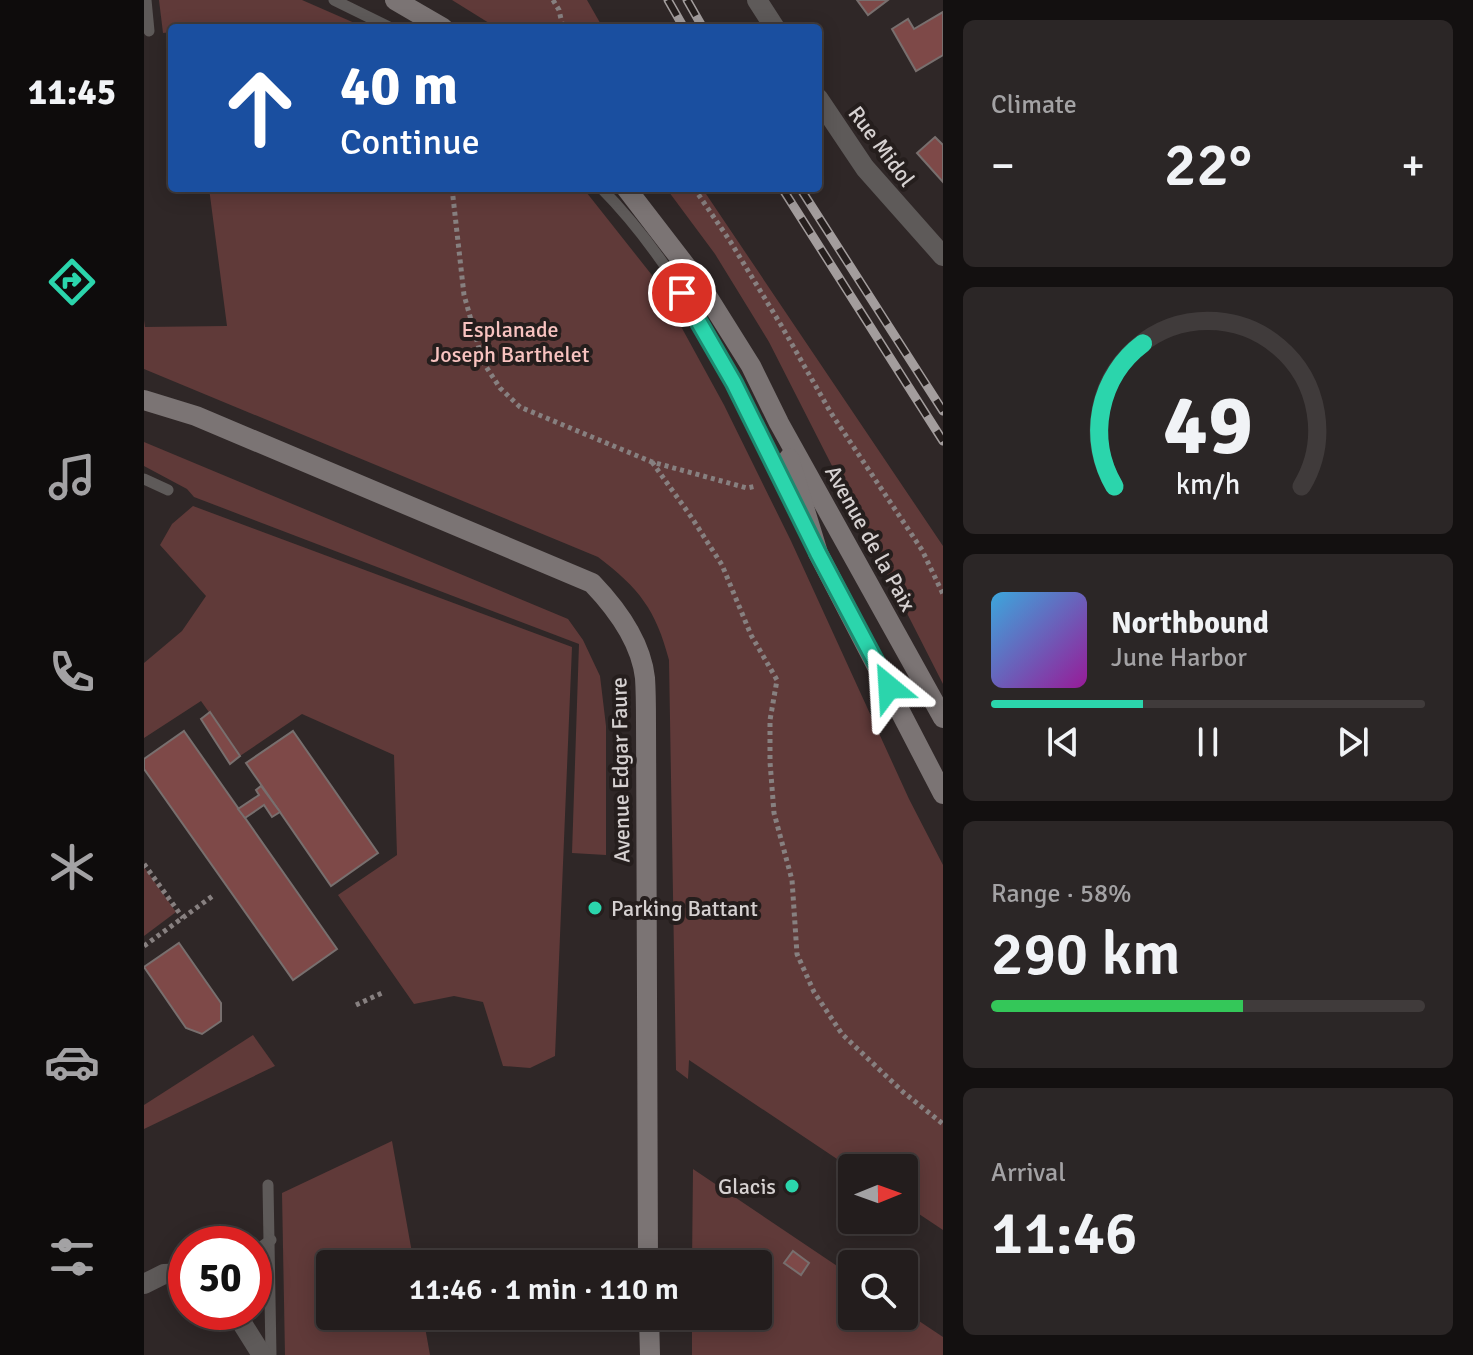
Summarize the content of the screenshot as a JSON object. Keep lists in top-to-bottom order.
{
  "streets": {
    "main road": ["Avenue de la Paix", "Avenue Edgar Faure"],
    "street": ["Rue Midol"]
  },
  "parks": ["Esplanade Joseph Barthelet"],
  "places": ["Parking Battant", "Glacis"],
  "north": "right",
  "page": {
    "tabs": "11:45",
    "tile": [
      "Climate",
      ["Range · 58%", "290 km"],
      ["Arrival", "11:46"]
    ],
    "turn": ["40 m", "Continue"],
    "heat": ["−", "22°", "+"],
    "song": ["Northbound", "June Harbor"],
    "limit": "50",
    "trip": "11:46 · 1 min · 110 m",
    "gauge": ["49", "km/h"]
  }
}
